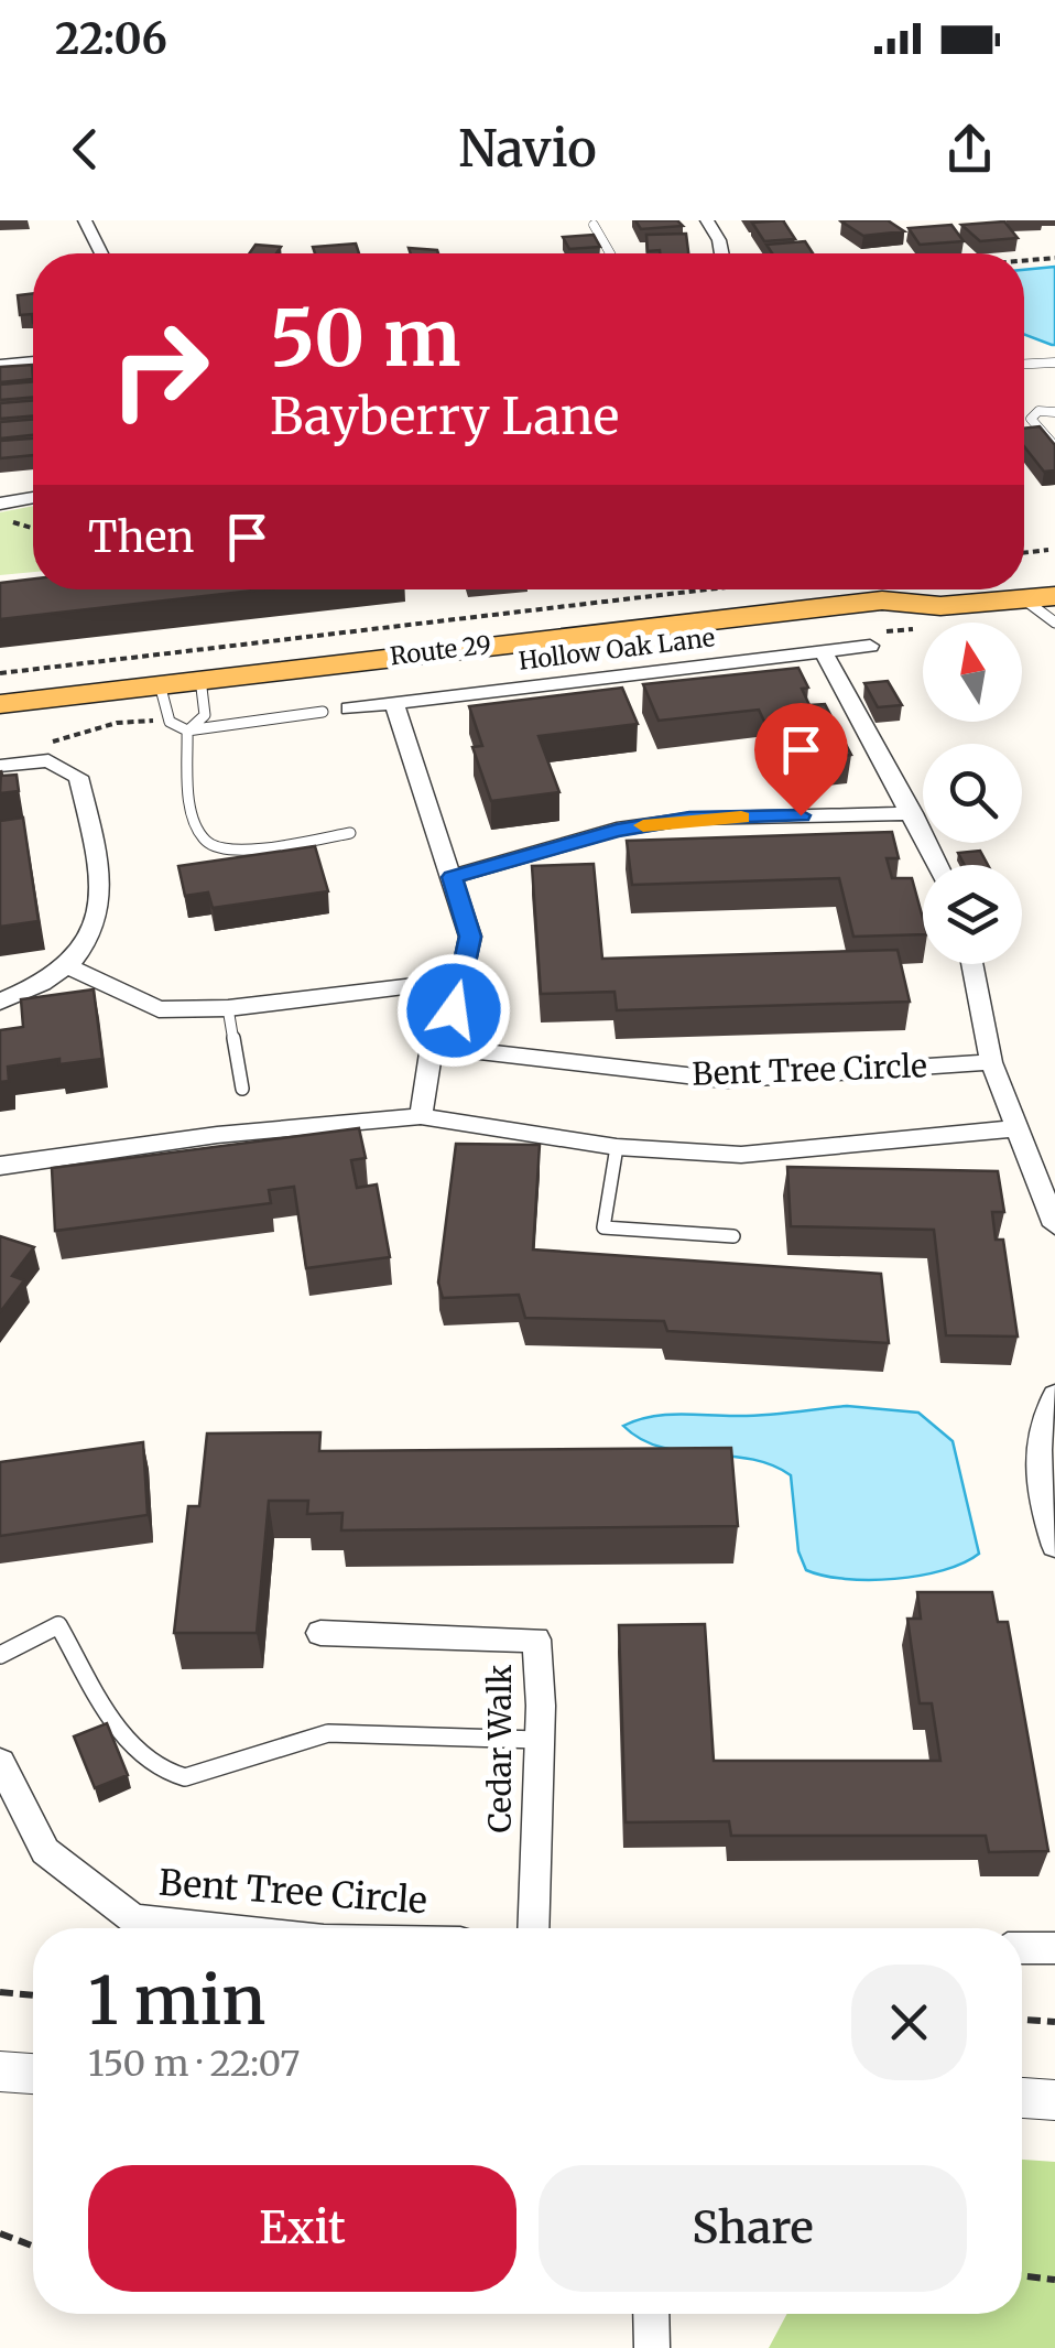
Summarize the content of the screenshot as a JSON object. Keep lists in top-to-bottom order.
{
  "streets": {
    "main road": ["Route 29"],
    "street": ["Hollow Oak Lane", "Bent Tree Circle", "Cedar Walk"]
  },
  "north": "top",
  "page": {
    "status": "22:06",
    "header": "Navio",
    "turn": ["50 m", "Bayberry Lane"],
    "then": "Then",
    "heading": ["1 min", "150 m · 22:07"],
    "buttons": ["Exit", "Share"]
  }
}
